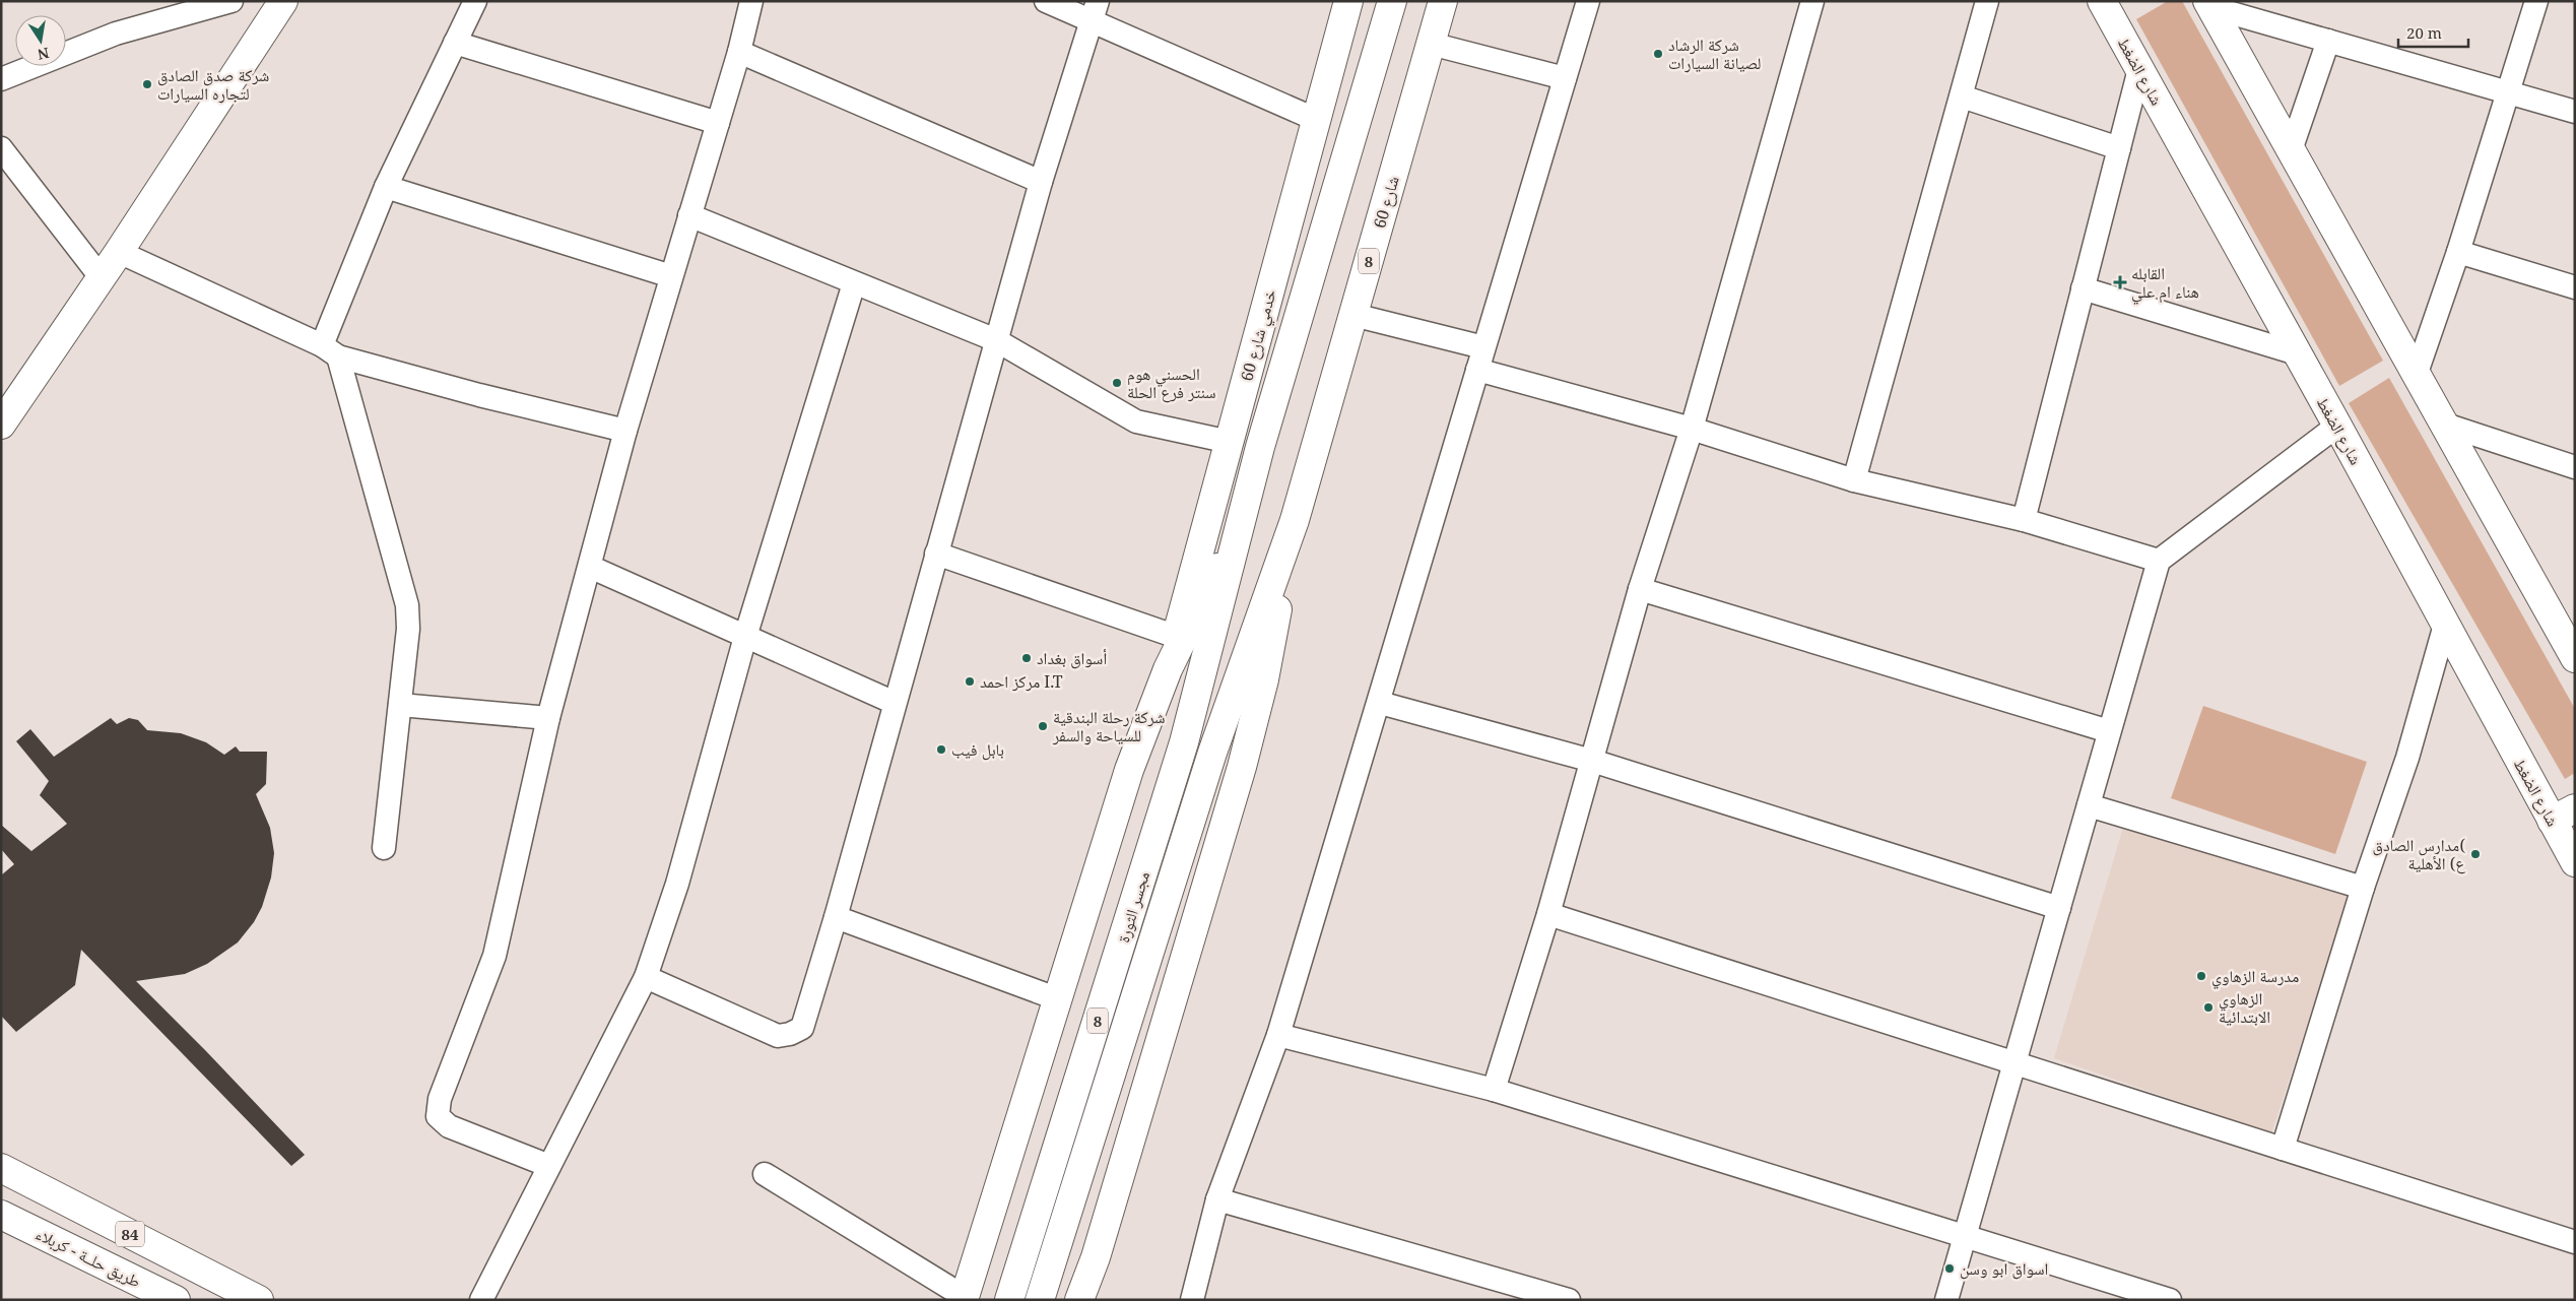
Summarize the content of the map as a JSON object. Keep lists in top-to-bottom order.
{
  "streets": {
    "main road": [
      "شارع الضغط",
      "شارع 60",
      "8",
      "خدمي شارع 60",
      "مجسر الثورة",
      "84",
      "طريق حلــة - كربلاء"
    ]
  },
  "crossings": [
    ["شارع 60", "مجسر الثورة"],
    ["8", "مجسر الثورة"]
  ],
  "places": {
    "other": [
      "شركة الرشاد لصيانة السيارات",
      "شركة صدق الصادق لتجاره السيارات",
      "الحسني هوم سنتر فرع الحلة",
      "أسواق بغداد",
      "مركز احمد I.T",
      "شركة رحلة البندقية للسياحة والسفر",
      "بابل فيب",
      "مدارس الصادق( ع) الأهلية",
      "مدرسة الزهاوي",
      "الزهاوي الابتدائية",
      "اسواق ابو وسن"
    ],
    "health": ["القابله هناء ام علي"]
  },
  "scale_bar": "20 m",
  "north": "bottom"
}
